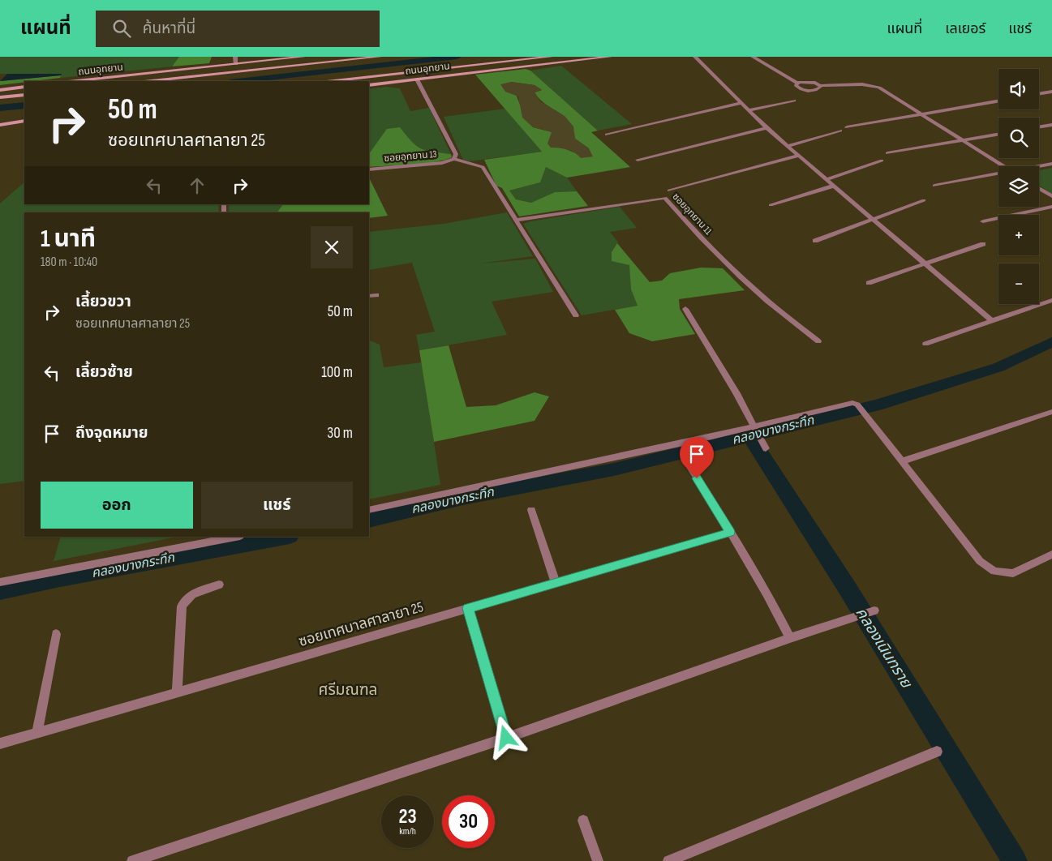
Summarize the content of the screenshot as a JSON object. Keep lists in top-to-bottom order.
{
  "streets": {
    "main road": ["ถนนอุทยาน"],
    "street": ["ซอยอุทยาน 13", "ซอยอุทยาน 11", "ซอยเทศบาลศาลายา 25"]
  },
  "districts": ["ศรีมณฑล"],
  "water": ["คลองบางกระทึก", "คลองเนินทราย"],
  "page": {
    "header": "แผนที่",
    "search": "ค้นหาที่นี่",
    "nav": ["แผนที่", "เลเยอร์", "แชร์"],
    "map_buttons": ["+", "−"],
    "turn": ["50 m", "ซอยเทศบาลศาลายา 25"],
    "heading": ["1 นาที", "180 m · 10:40"],
    "list": [
      {
        "name": "เลี้ยวขวา",
        "note": "ซอยเทศบาลศาลายา 25",
        "value": "50 m"
      },
      {
        "name": "เลี้ยวซ้าย",
        "value": "100 m"
      },
      {
        "name": "ถึงจุดหมาย",
        "value": "30 m"
      }
    ],
    "buttons": ["ออก", "แชร์"],
    "speed": "23 km/h",
    "limit": "30"
  }
}
